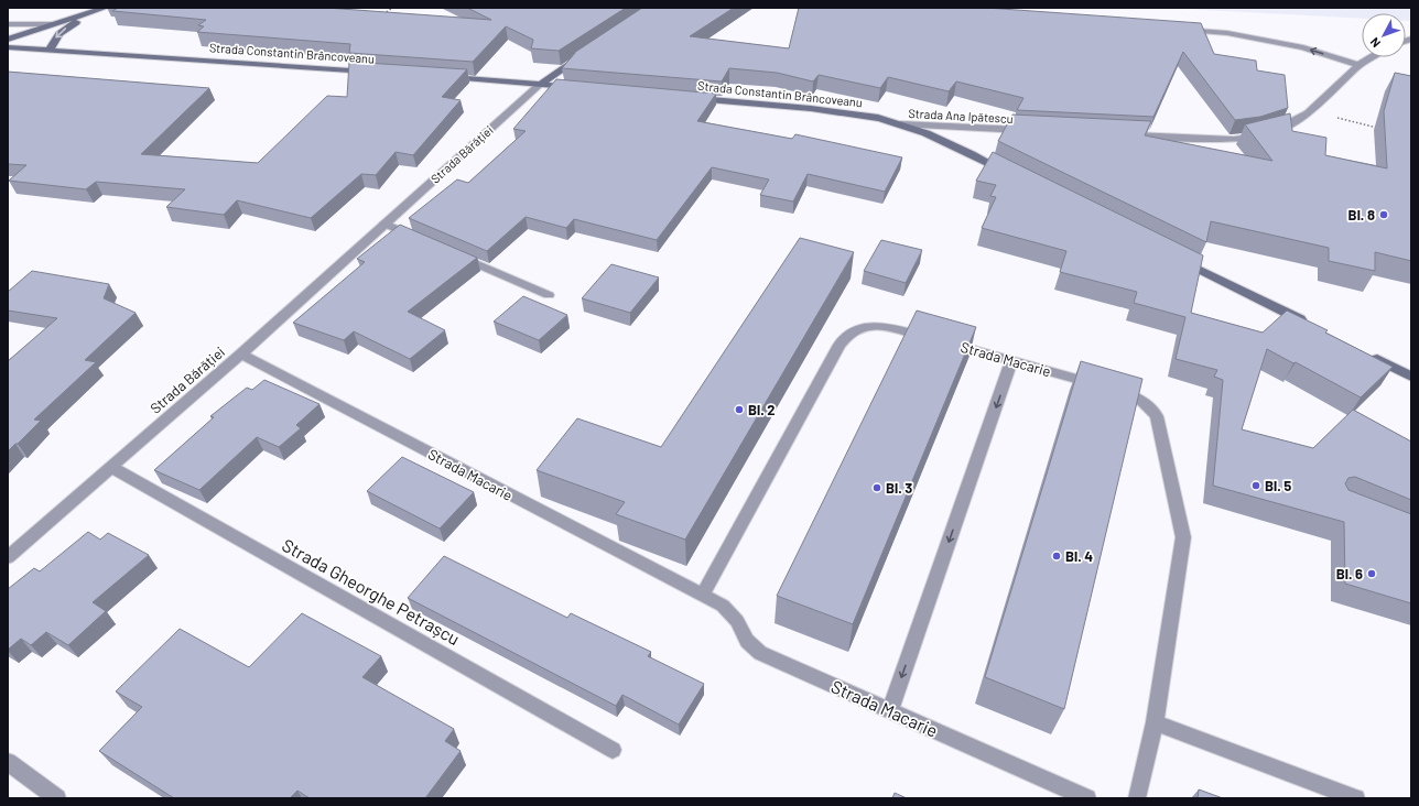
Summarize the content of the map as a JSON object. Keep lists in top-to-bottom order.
{
  "streets": {
    "main road": ["Strada Constantin Brâncoveanu"],
    "street": [
      "Strada Ana Ipătescu",
      "Strada Bărăției",
      "Strada Macarie",
      "Strada Gheorghe Petrașcu"
    ]
  },
  "crossings": [
    ["Strada Constantin Brâncoveanu", "Strada Ana Ipătescu"],
    ["Strada Bărăției", "Strada Macarie"],
    ["Strada Bărăției", "Strada Gheorghe Petrașcu"]
  ],
  "places": [
    "Bl. 8",
    "Bl. 2",
    "Bl. 5",
    "Bl. 3",
    "Bl. 4",
    "Bl. 6"
  ],
  "north": "bottom left"
}
